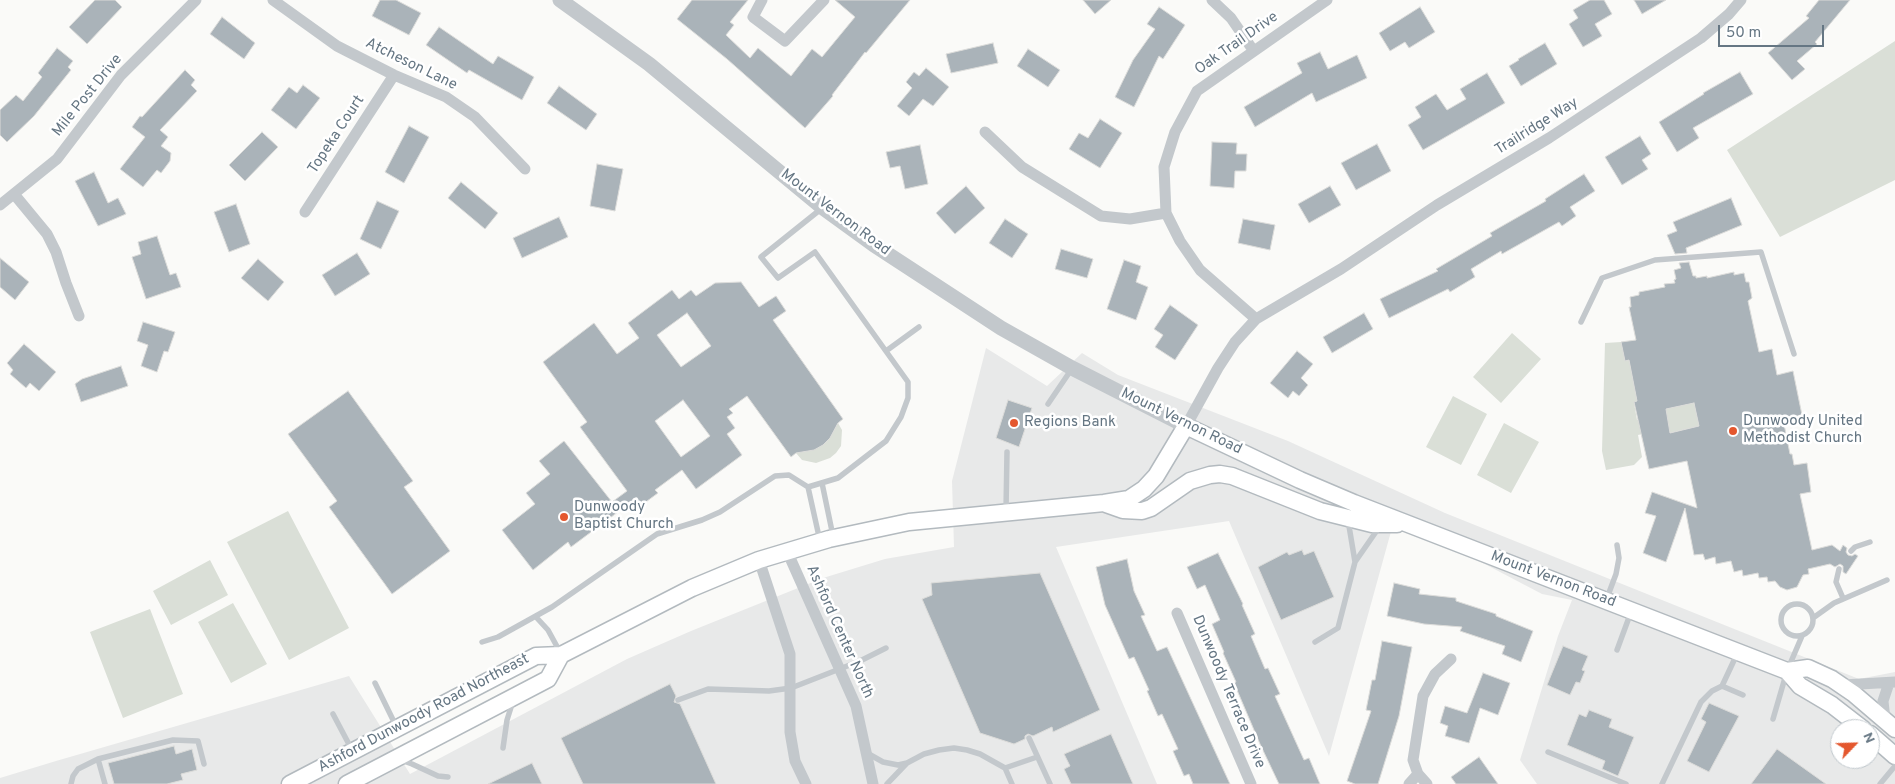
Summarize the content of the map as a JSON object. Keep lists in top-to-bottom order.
{
  "streets": {
    "main road": ["Mount Vernon Road", "Ashford Dunwoody Road Northeast"],
    "street": [
      "Oak Trail Drive",
      "Atcheson Lane",
      "Mile Post Drive",
      "Trailridge Way",
      "Topeka Court",
      "Ashford Center North",
      "Dunwoody Terrace Drive"
    ]
  },
  "crossings": [
    ["Oak Trail Drive", "Trailridge Way"],
    ["Atcheson Lane", "Topeka Court"],
    ["Mount Vernon Road", "Ashford Dunwoody Road Northeast"],
    ["Ashford Center North", "Ashford Dunwoody Road Northeast"]
  ],
  "places": ["Regions Bank", "Dunwoody United Methodist Church", "Dunwoody Baptist Church"],
  "scale_bar": "50 m",
  "north": "top right"
}
